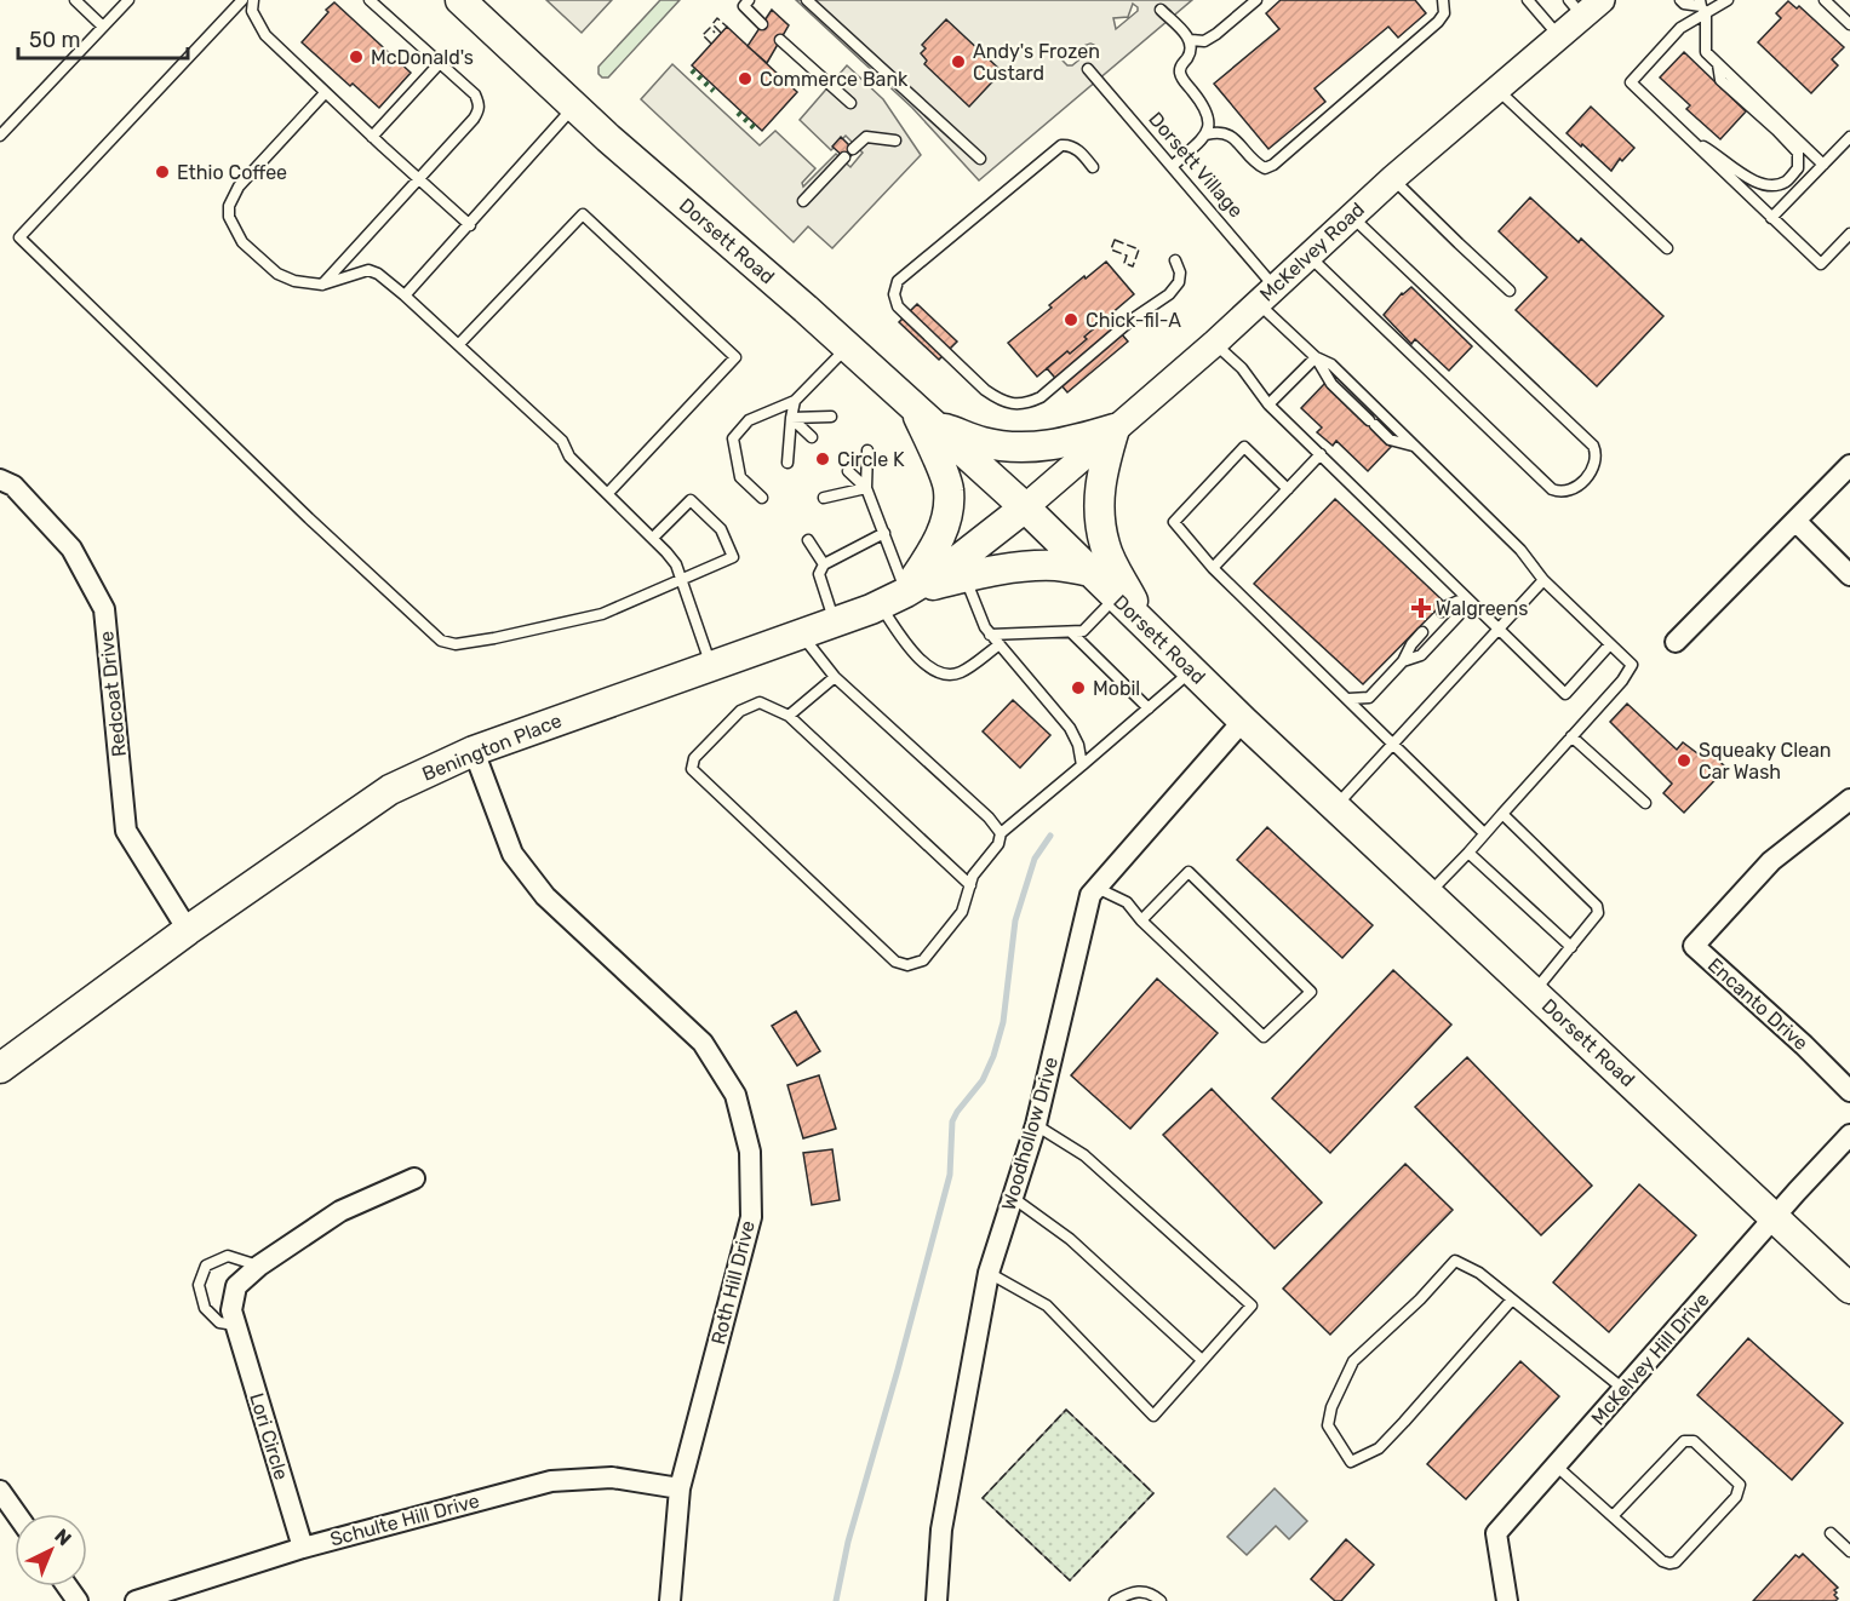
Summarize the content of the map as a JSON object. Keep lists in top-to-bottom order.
{
  "streets": {
    "main road": ["Dorsett Road", "Benington Place"],
    "street": [
      "McKelvey Road",
      "Redcoat Drive",
      "Encanto Drive",
      "Woodhollow Drive",
      "Roth Hill Drive",
      "McKelvey Hill Drive",
      "Lori Circle",
      "Schulte Hill Drive"
    ],
    "lane": ["Dorsett Village"]
  },
  "crossings": [
    ["Dorsett Village", "McKelvey Road"],
    ["Dorsett Road", "McKelvey Road"],
    ["Dorsett Road", "Benington Place"],
    ["Dorsett Road", "Woodhollow Drive"],
    ["Dorsett Road", "McKelvey Hill Drive"],
    ["McKelvey Road", "Benington Place"],
    ["Redcoat Drive", "Benington Place"],
    ["Benington Place", "Roth Hill Drive"],
    ["Roth Hill Drive", "Schulte Hill Drive"],
    ["Lori Circle", "Schulte Hill Drive"]
  ],
  "places": {
    "other": [
      "McDonald's",
      "Andy's Frozen Custard",
      "Commerce Bank",
      "Ethio Coffee",
      "Chick-fil-A",
      "Circle K",
      "Mobil",
      "Squeaky Clean Car Wash"
    ],
    "health": ["Walgreens"]
  },
  "scale_bar": "50 m",
  "north": "top right"
}
